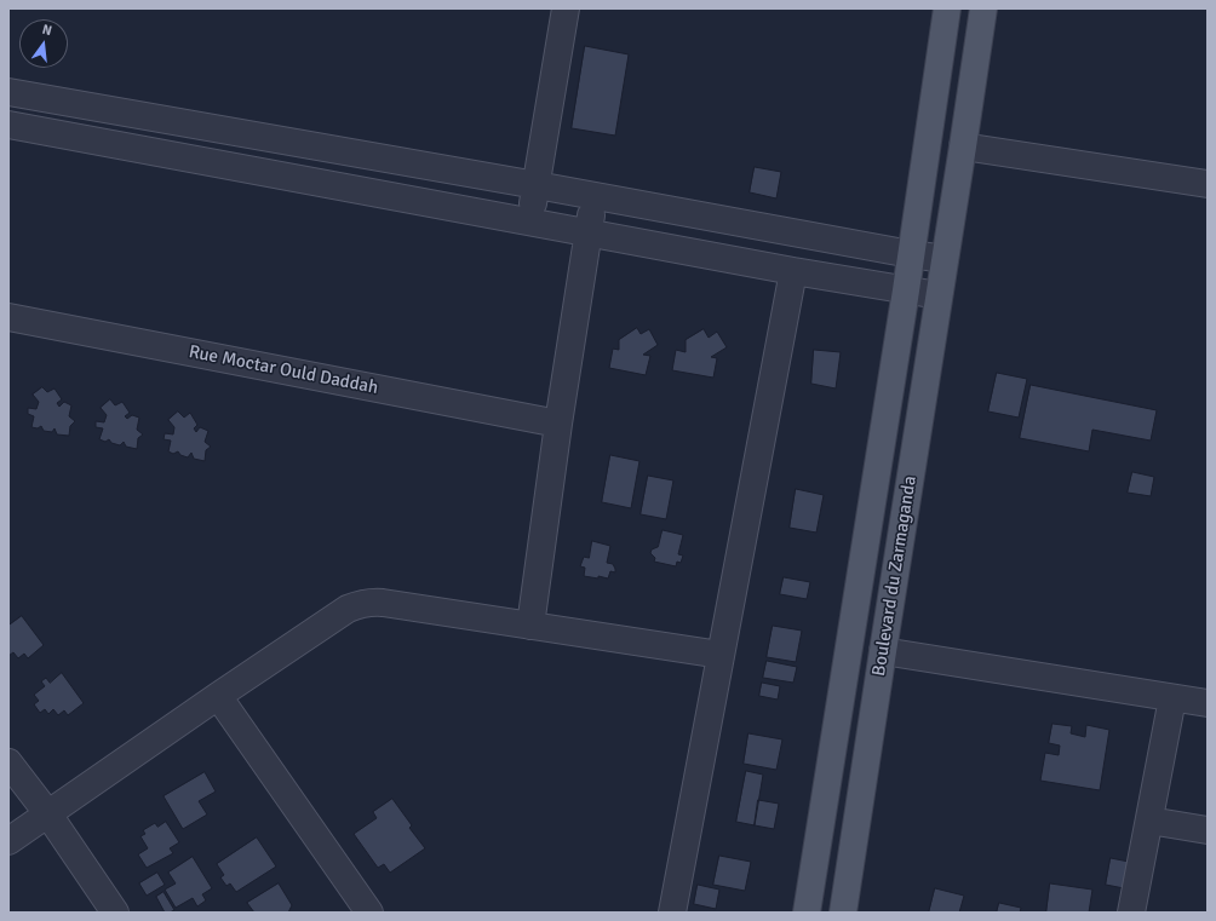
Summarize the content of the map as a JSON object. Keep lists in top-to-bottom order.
{
  "streets": {
    "main road": ["Boulevard du Zarmaganda"],
    "street": ["Rue Moctar Ould Daddah"]
  },
  "north": "top"
}
